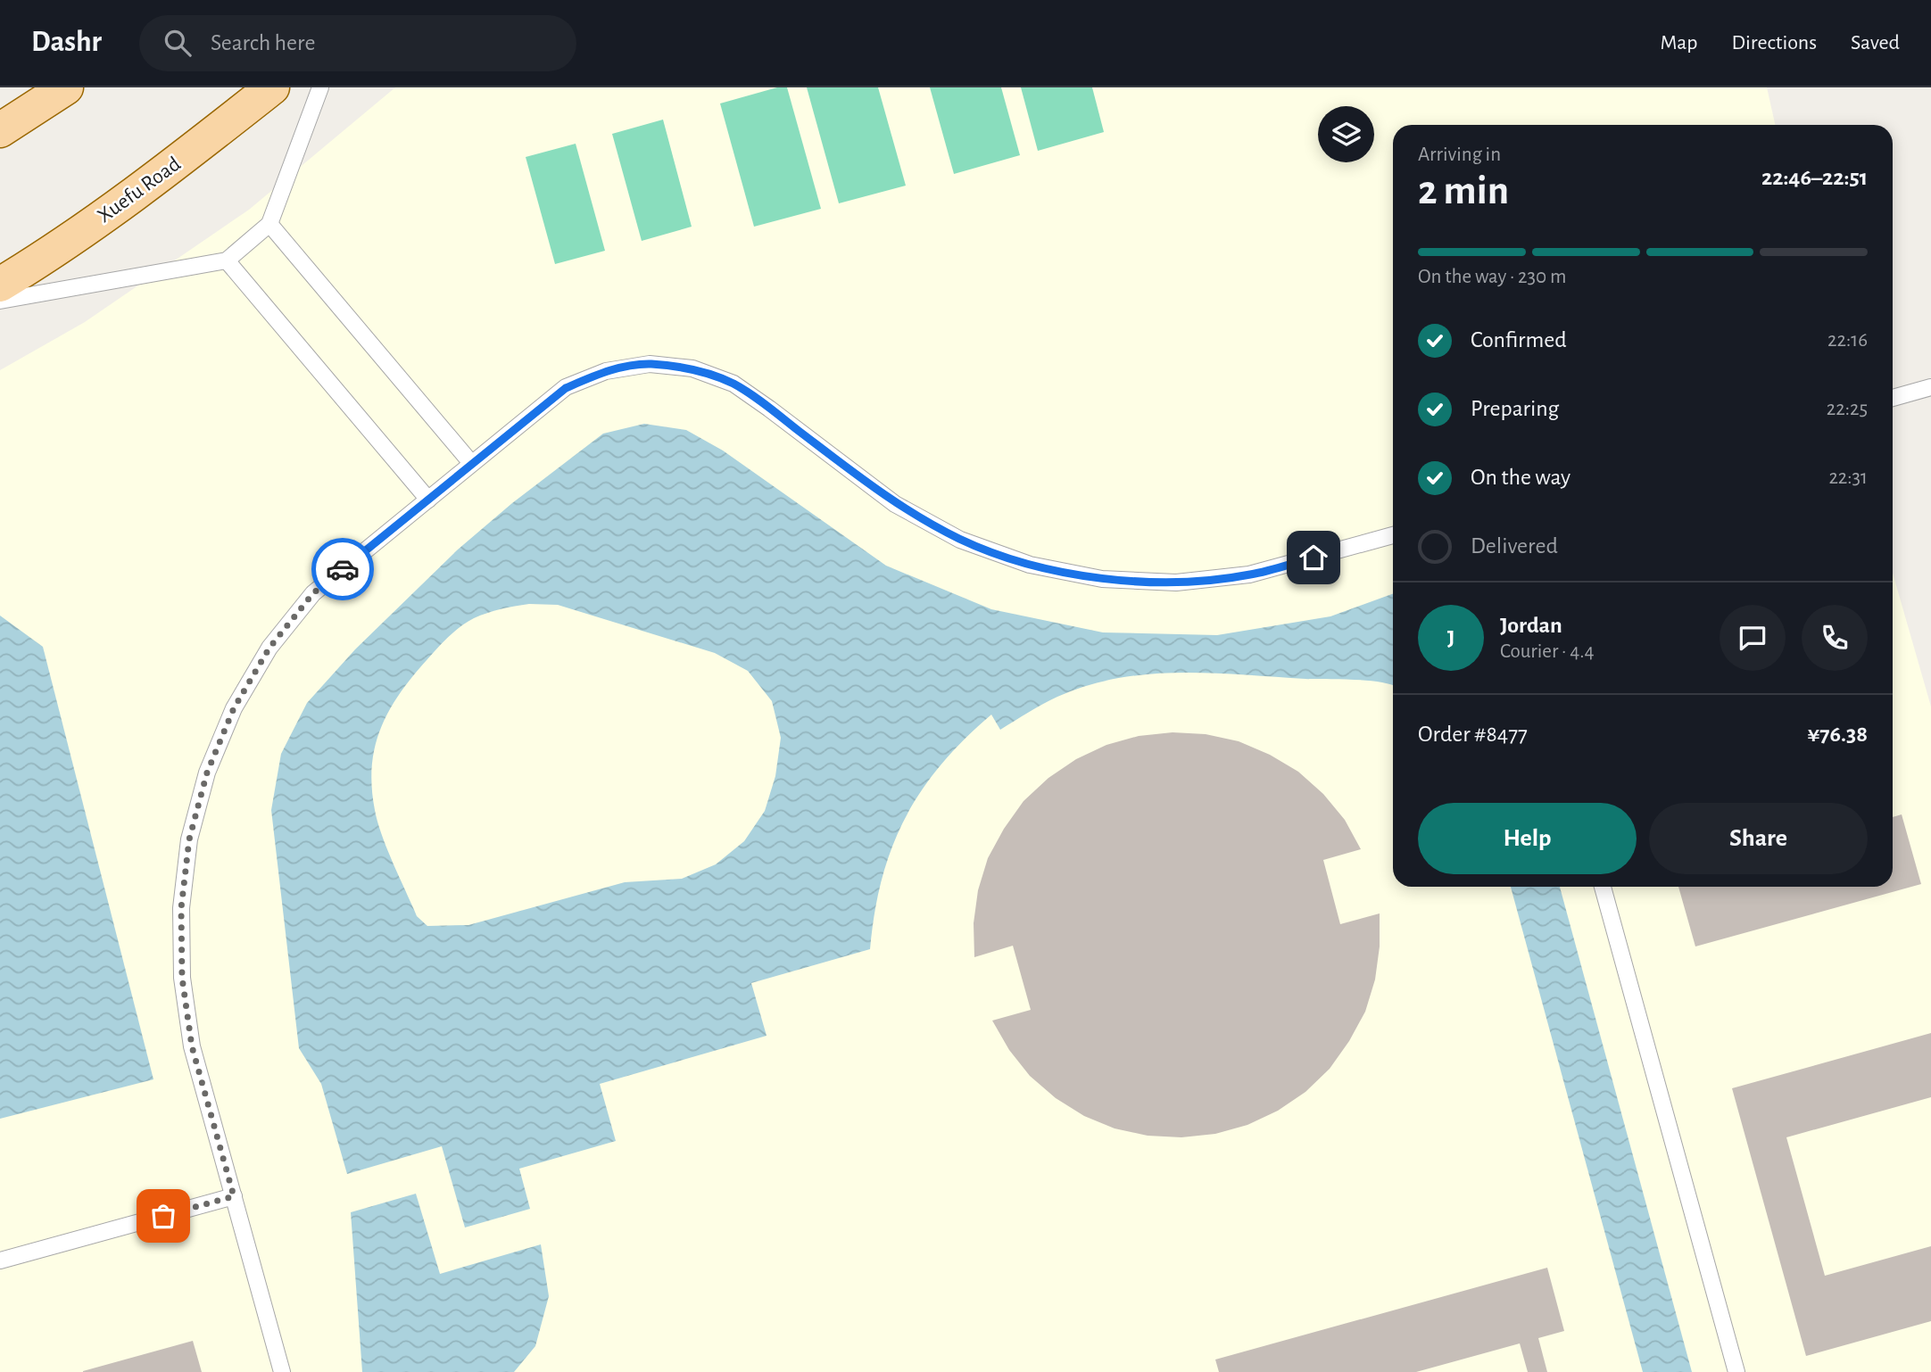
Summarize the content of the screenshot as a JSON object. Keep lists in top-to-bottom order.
{
  "streets": {
    "main road": ["Xuefu Road"]
  },
  "page": {
    "header": "Dashr",
    "search": "Search here",
    "nav": ["Map", "Directions", "Saved"],
    "heading": ["2 min", "Arriving in", "22:46–22:51"],
    "panel": [
      "Jordan",
      "Courier · 4.4",
      "Order #8477",
      "¥76.38"
    ],
    "bar": "On the way · 230 m",
    "list": [
      ["Confirmed", "22:16"],
      ["Preparing", "22:25"],
      ["On the way", "22:31"],
      "Delivered"
    ],
    "round": "J",
    "buttons": ["Help", "Share"]
  }
}
